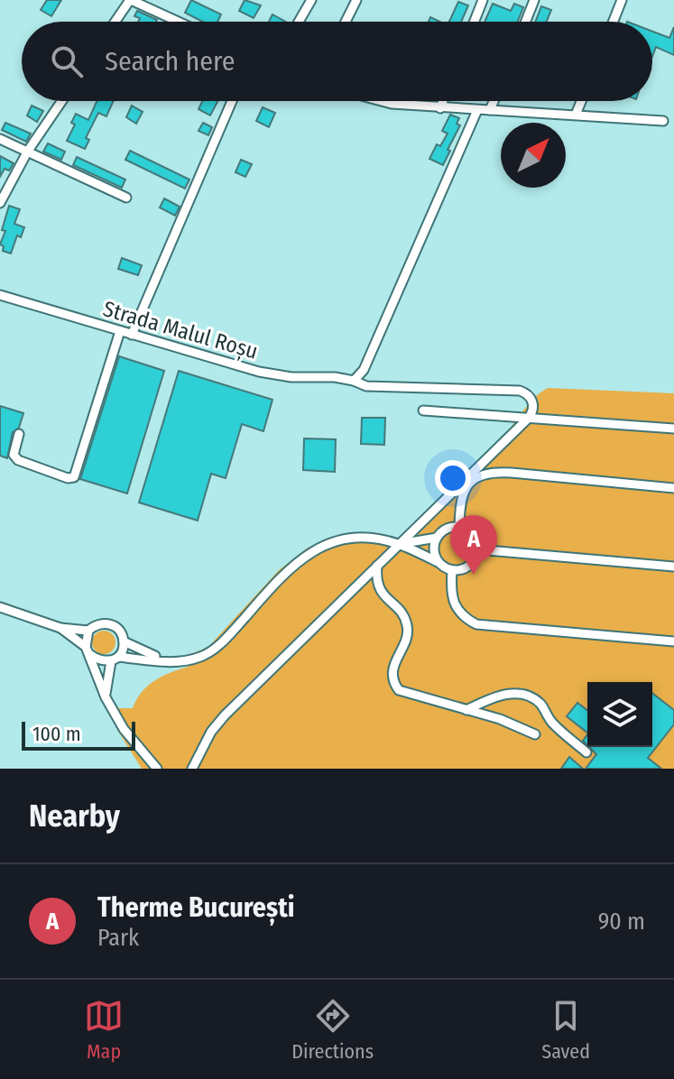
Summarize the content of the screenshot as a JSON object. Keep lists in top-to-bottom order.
{
  "streets": {
    "street": ["Strada Malul Roșu"]
  },
  "scale_bar": "100 m",
  "north": "top right",
  "page": {
    "search": "Search here",
    "pins": "A",
    "scale": "100 m",
    "heading": "Nearby",
    "list": [
      {
        "mark": "A",
        "name": "Therme București",
        "note": "Park",
        "value": "90 m"
      }
    ],
    "nav": ["Map", "Directions", "Saved"]
  }
}
